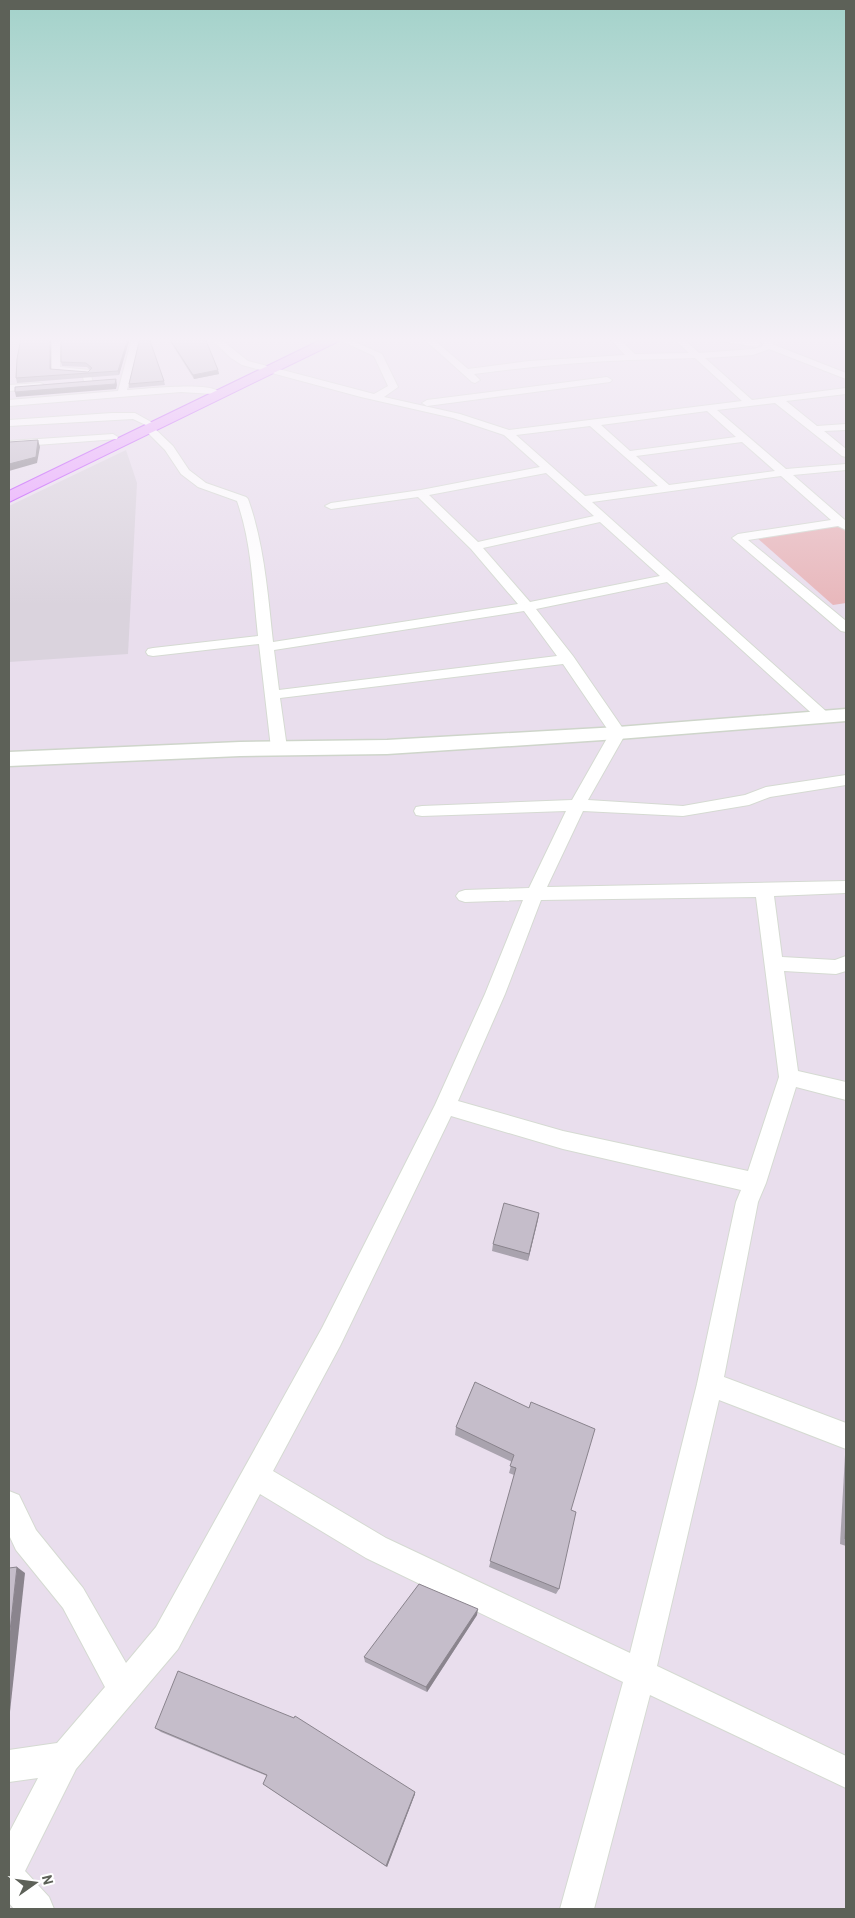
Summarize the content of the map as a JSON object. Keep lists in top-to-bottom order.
{
  "north": "right"
}
